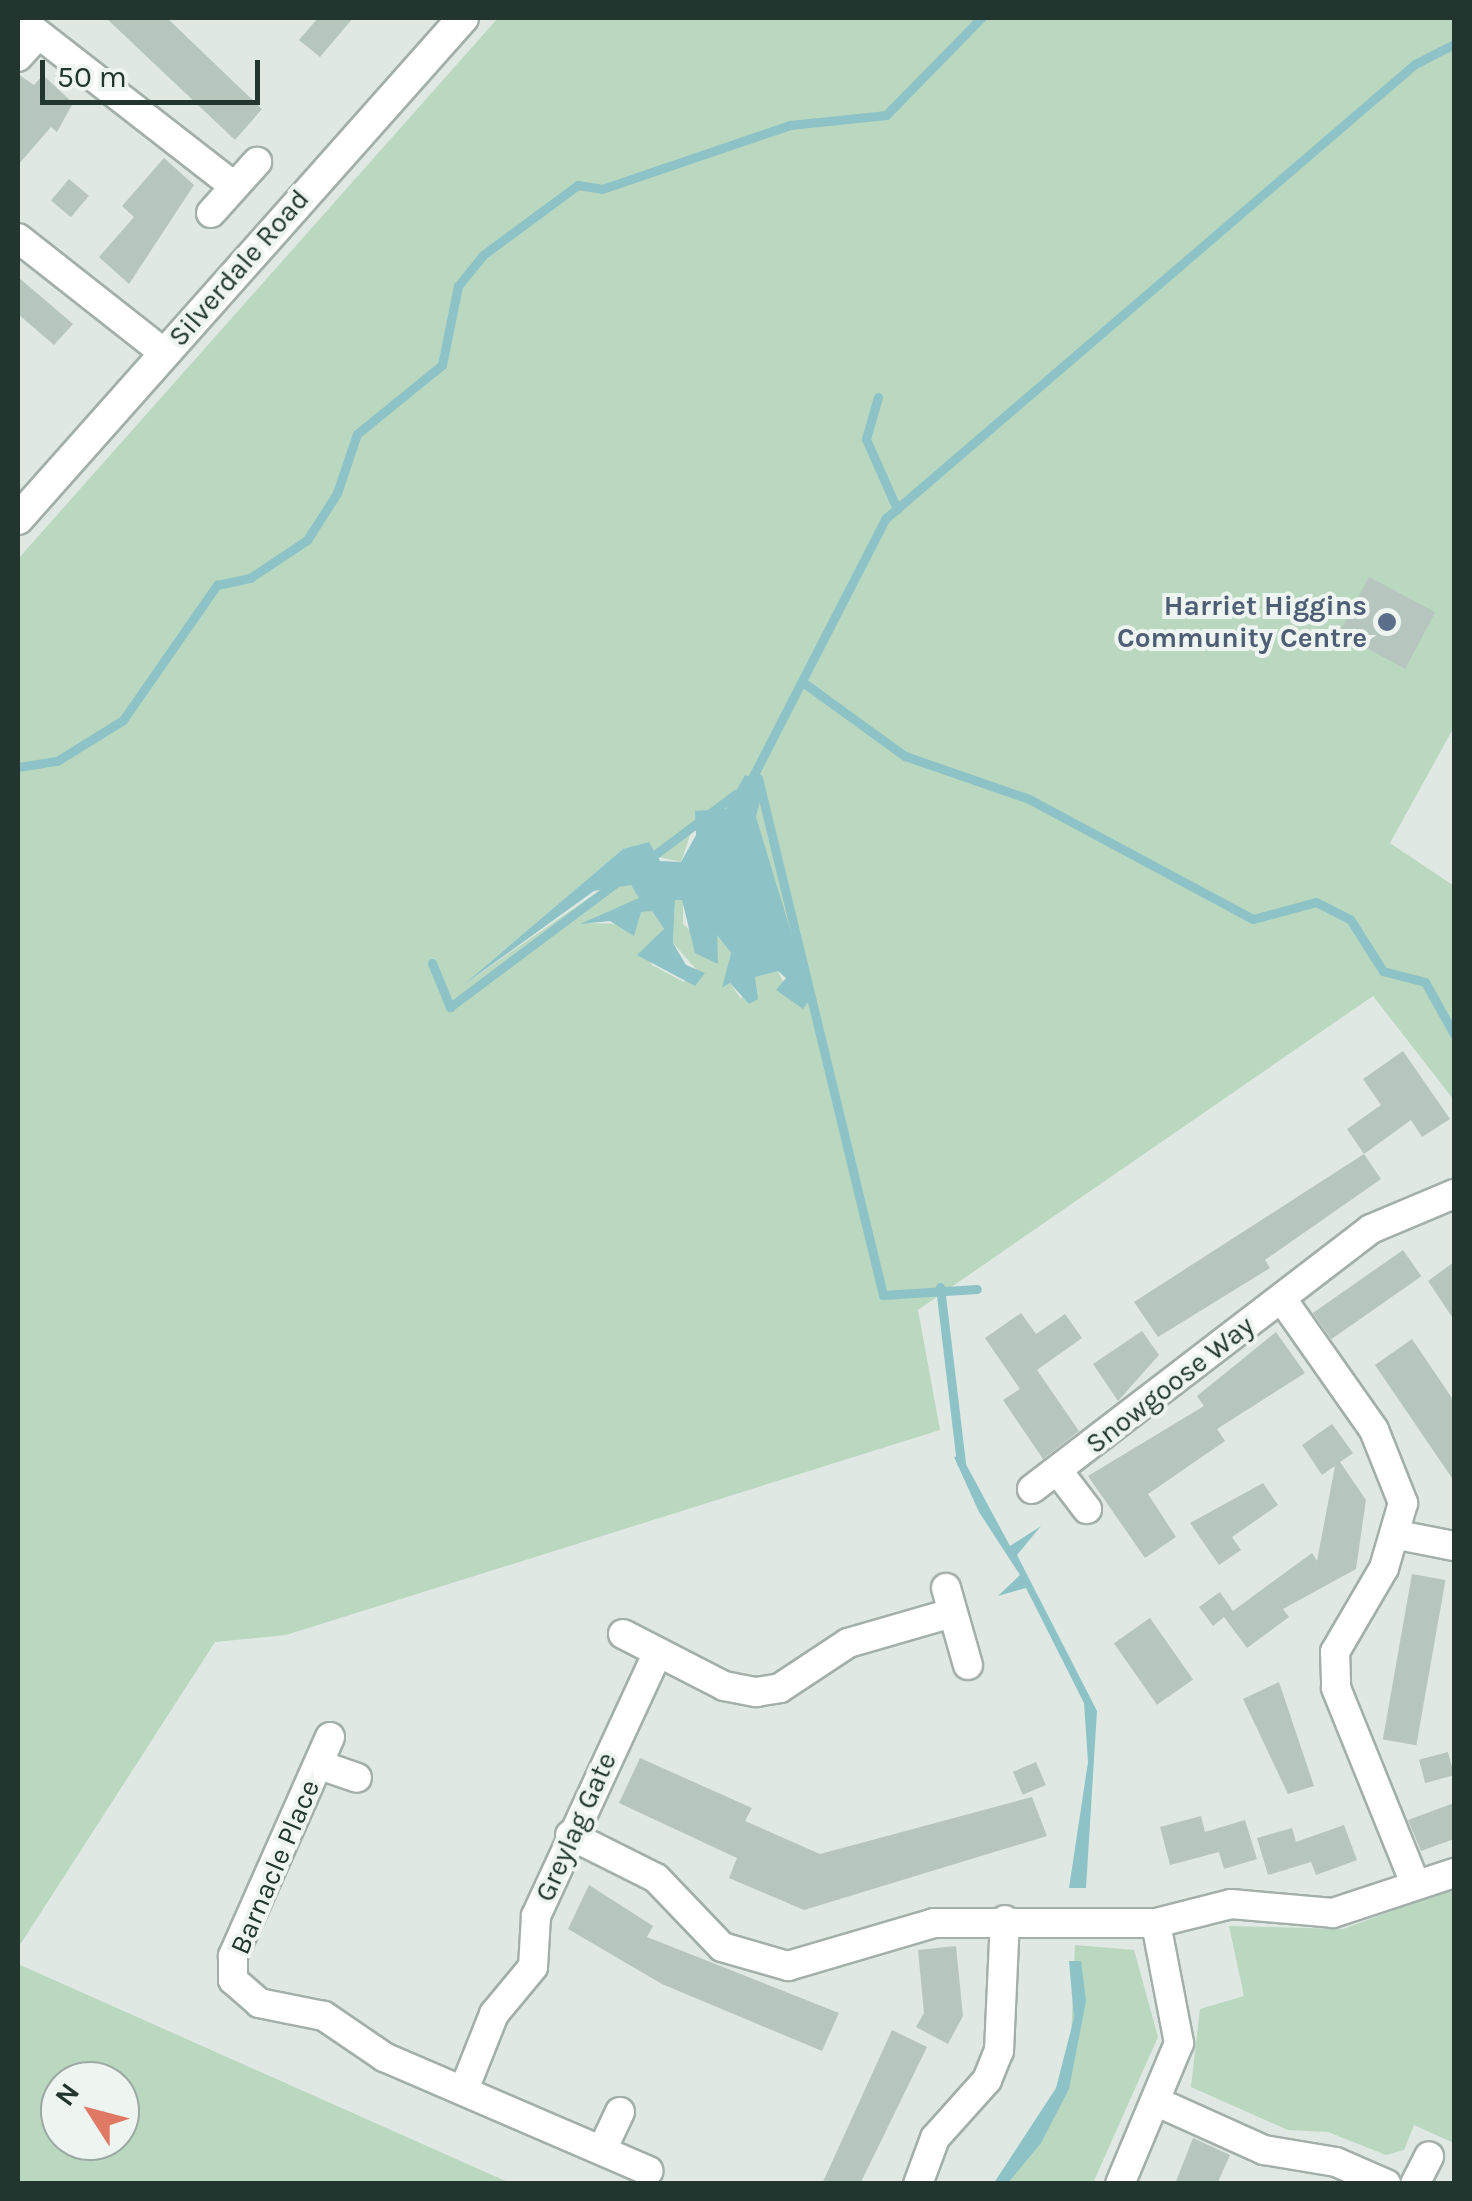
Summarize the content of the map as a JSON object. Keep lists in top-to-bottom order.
{
  "streets": {
    "main road": ["Silverdale Road"],
    "street": ["Snowgoose Way", "Greylag Gate", "Barnacle Place"]
  },
  "crossings": [
    ["Greylag Gate", "Barnacle Place"]
  ],
  "places": ["Harriet Higgins Community Centre"],
  "scale_bar": "50 m",
  "north": "top left"
}
